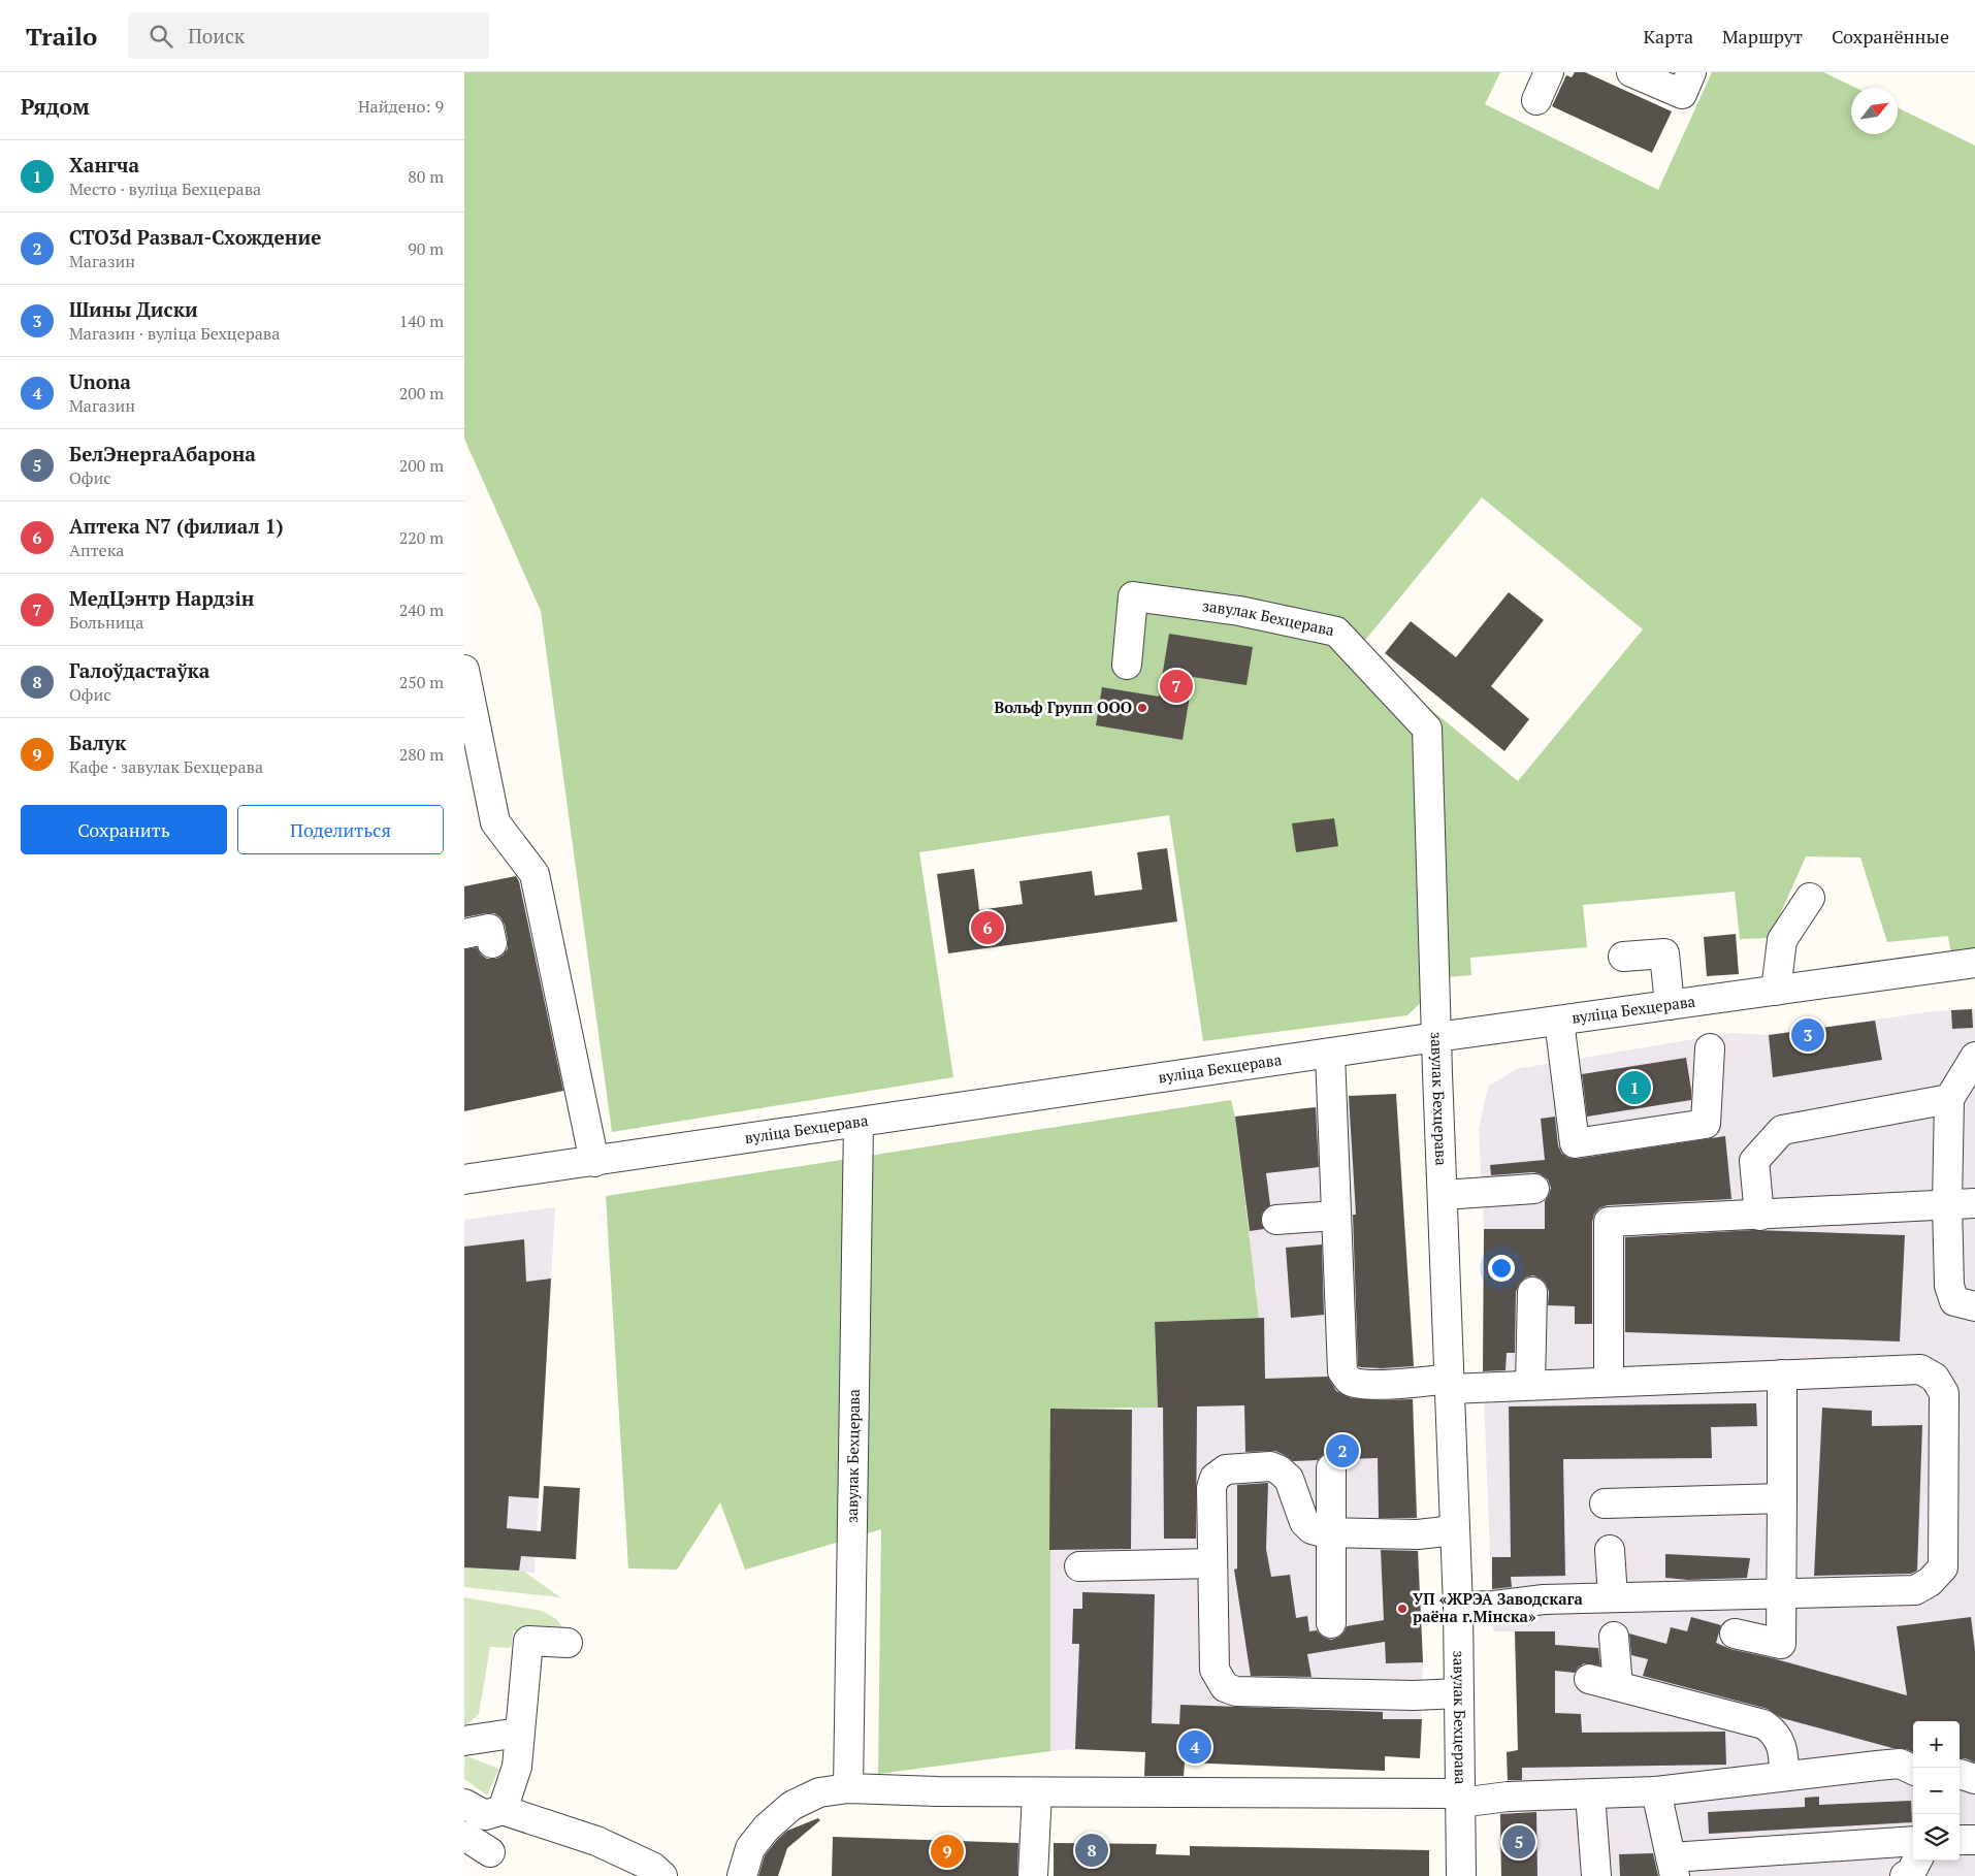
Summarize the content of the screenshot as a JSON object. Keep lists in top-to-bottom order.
{
  "streets": {
    "street": ["завулак Бехцерава", "вуліца Бехцерава"]
  },
  "crossings": [
    ["завулак Бехцерава", "вуліца Бехцерава"]
  ],
  "places": ["Вольф Групп ООО", "УП «ЖРЭА Заводскага раёна г.Мінска»"],
  "north": "top right",
  "page": {
    "header": "Trailo",
    "search": "Поиск",
    "nav": ["Карта", "Маршрут", "Сохранённые"],
    "heading": ["Рядом", "Найдено: 9"],
    "list": [
      {
        "mark": "1",
        "name": "Хангча",
        "note": "Место · вуліца Бехцерава",
        "value": "80 m"
      },
      {
        "mark": "2",
        "name": "СТО3d Развал-Схождение",
        "note": "Магазин",
        "value": "90 m"
      },
      {
        "mark": "3",
        "name": "Шины Диски",
        "note": "Магазин · вуліца Бехцерава",
        "value": "140 m"
      },
      {
        "mark": "4",
        "name": "Unona",
        "note": "Магазин",
        "value": "200 m"
      },
      {
        "mark": "5",
        "name": "БелЭнергаАбарона",
        "note": "Офис",
        "value": "200 m"
      },
      {
        "mark": "6",
        "name": "Аптека N7 (филиал 1)",
        "note": "Аптека",
        "value": "220 m"
      },
      {
        "mark": "7",
        "name": "МедЦэнтр Нардзін",
        "note": "Больница",
        "value": "240 m"
      },
      {
        "mark": "8",
        "name": "Галоўдастаўка",
        "note": "Офис",
        "value": "250 m"
      },
      {
        "mark": "9",
        "name": "Балук",
        "note": "Кафе · завулак Бехцерава",
        "value": "280 m"
      }
    ],
    "pins": [
      "7",
      "6",
      "3",
      "1",
      "2",
      "4",
      "5",
      "8",
      "9"
    ],
    "buttons": ["Сохранить", "Поделиться"],
    "map_buttons": ["+", "−"]
  }
}
